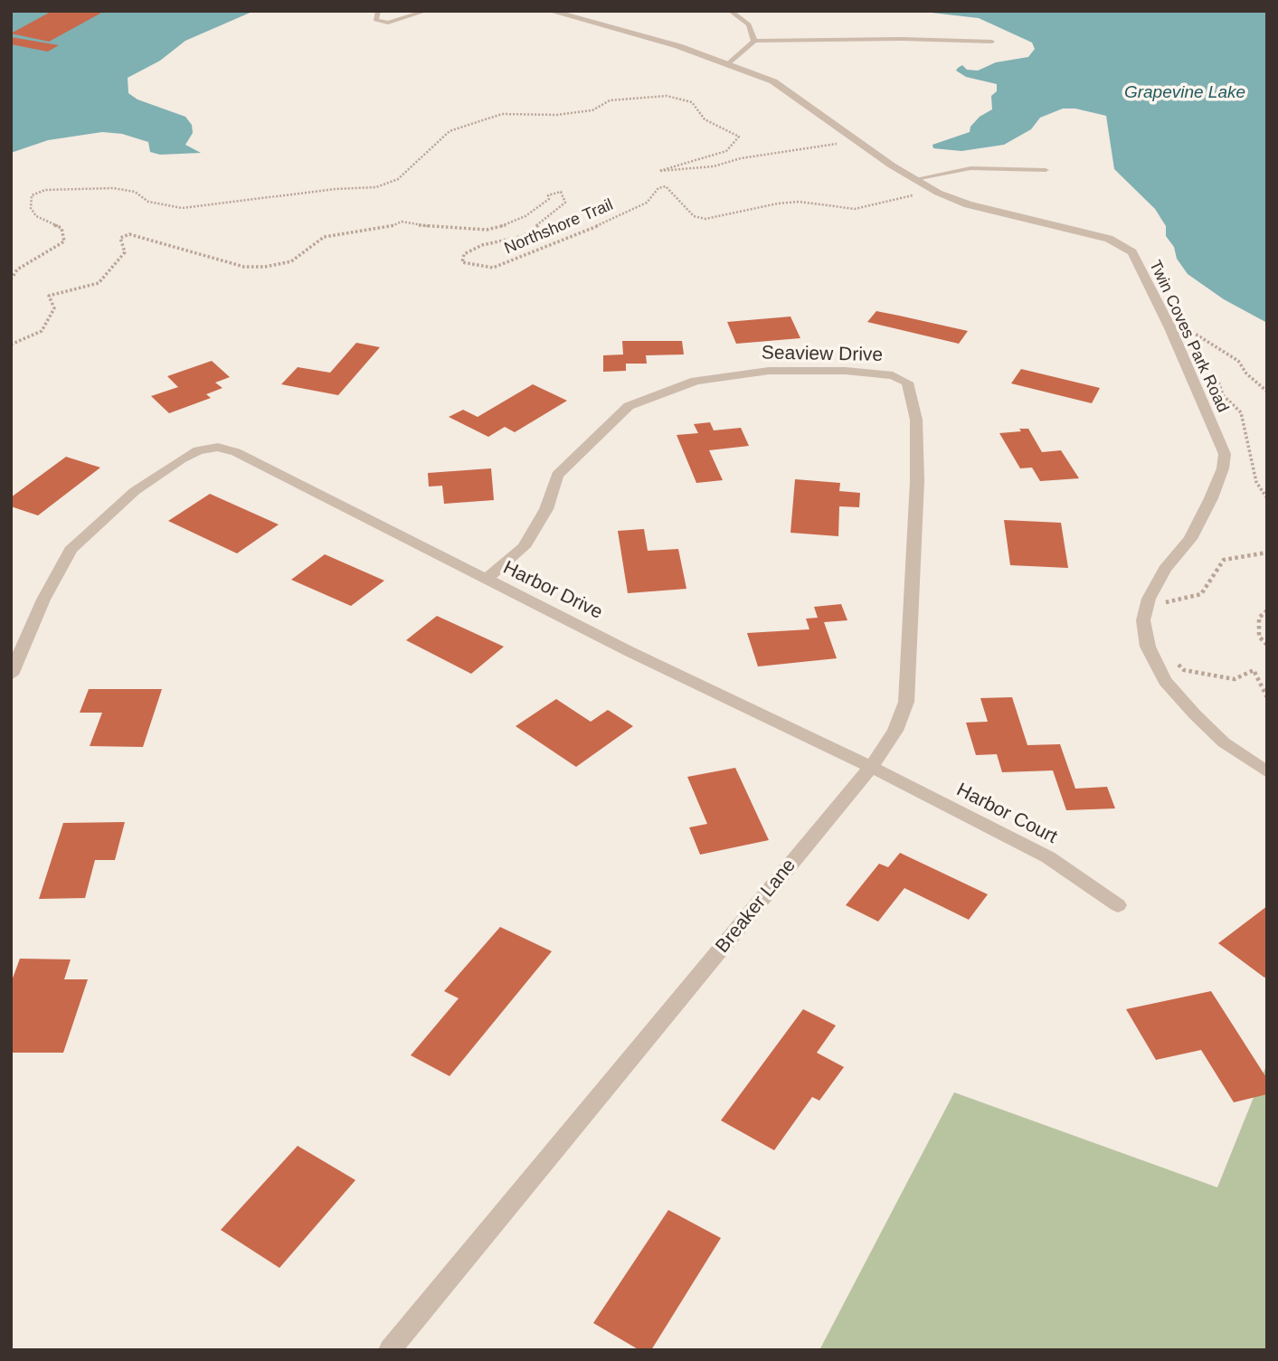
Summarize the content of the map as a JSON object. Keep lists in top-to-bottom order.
{
  "streets": {
    "street": [
      "Twin Coves Park Road",
      "Seaview Drive",
      "Harbor Drive",
      "Harbor Court",
      "Breaker Lane"
    ],
    "path": ["Northshore Trail"]
  },
  "crossings": [
    ["Northshore Trail", "Twin Coves Park Road"],
    ["Seaview Drive", "Harbor Drive"],
    ["Seaview Drive", "Breaker Lane"],
    ["Harbor Drive", "Harbor Court"],
    ["Harbor Drive", "Breaker Lane"],
    ["Harbor Court", "Breaker Lane"]
  ],
  "water": ["Grapevine Lake"]
}
